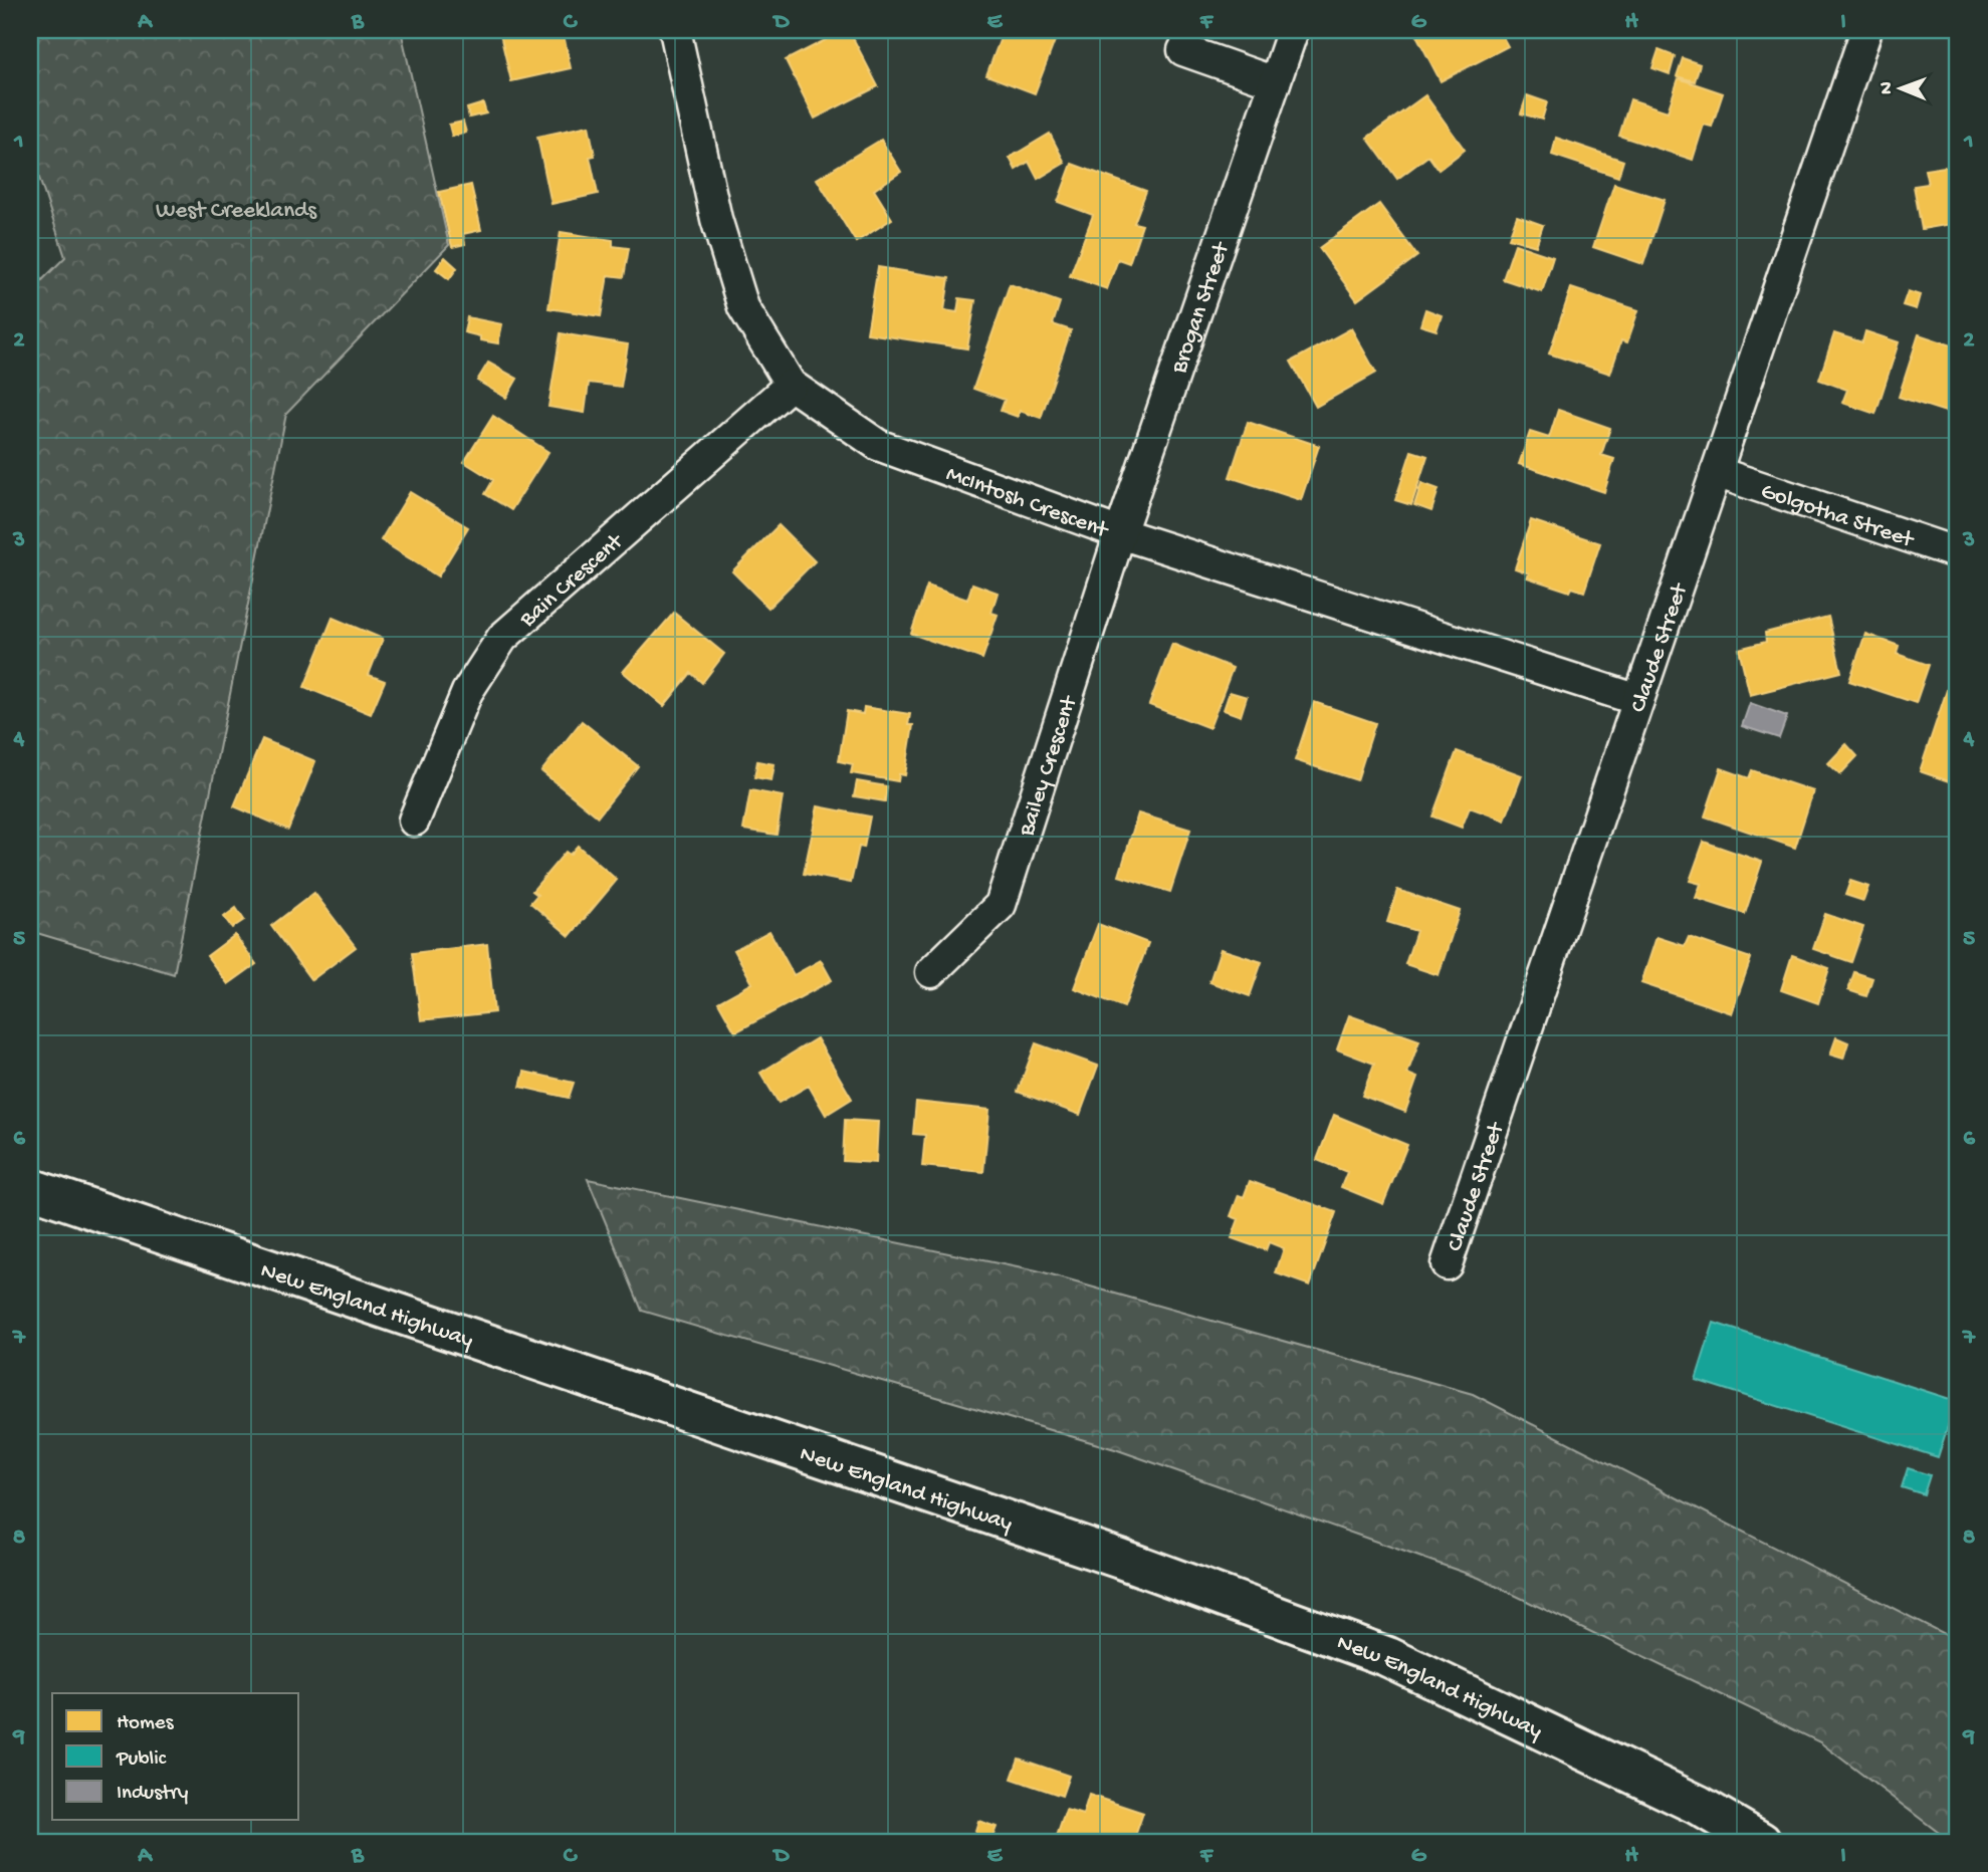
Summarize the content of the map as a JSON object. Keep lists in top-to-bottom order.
{
  "streets": {
    "highway": ["New England Highway"],
    "street": [
      "Brogan Street",
      "McIntosh Crescent",
      "Golgotha Street",
      "Bain Crescent",
      "Claude Street",
      "Bailey Crescent"
    ]
  },
  "crossings": [
    ["Brogan Street", "McIntosh Crescent"],
    ["Brogan Street", "Bailey Crescent"],
    ["McIntosh Crescent", "Bain Crescent"],
    ["McIntosh Crescent", "Claude Street"],
    ["McIntosh Crescent", "Bailey Crescent"],
    ["Golgotha Street", "Claude Street"]
  ],
  "parks": ["West Creeklands"],
  "legend": ["Homes", "Public", "Industry"],
  "north": "left",
  "grid": {
    "columns": [
      "A",
      "B",
      "C",
      "D",
      "E",
      "F",
      "G",
      "H",
      "I"
    ],
    "rows": [
      "1",
      "2",
      "3",
      "4",
      "5",
      "6",
      "7",
      "8",
      "9"
    ]
  }
}
